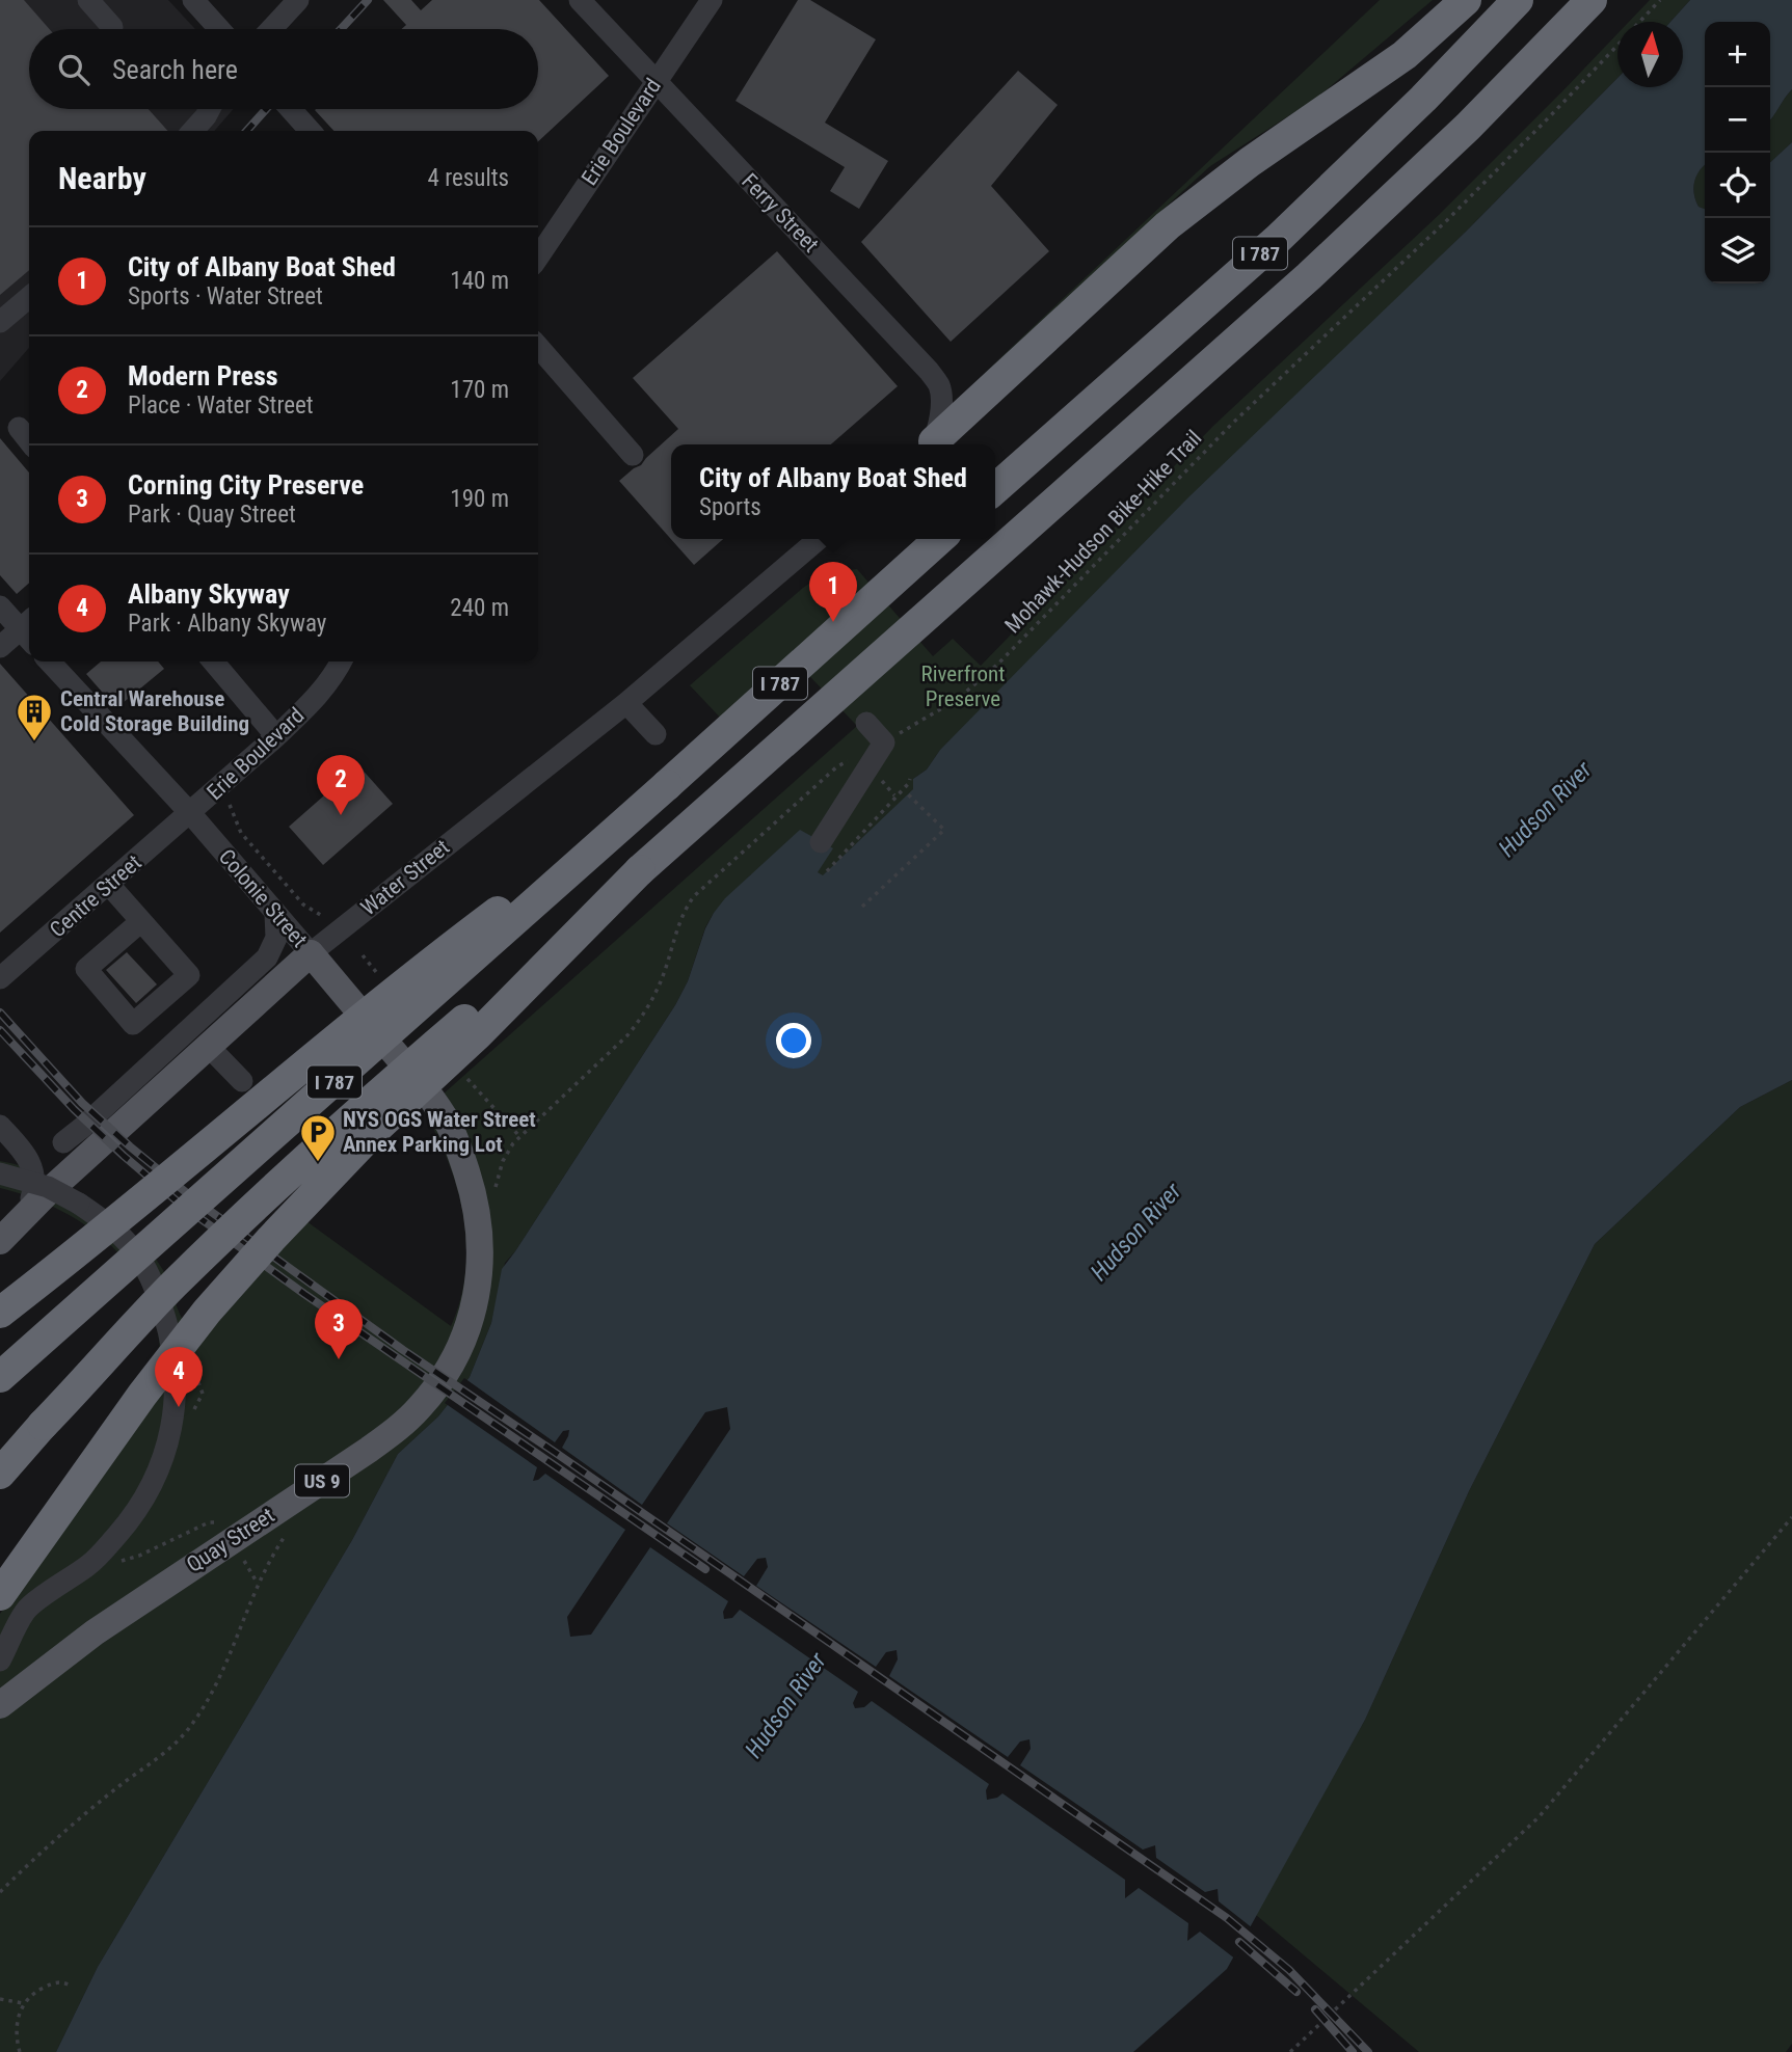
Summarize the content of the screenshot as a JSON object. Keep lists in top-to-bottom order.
{
  "streets": {
    "highway": ["I 787"],
    "main road": [
      "Water Street",
      "Colonie Street",
      "US 9",
      "Quay Street"
    ],
    "street": ["Erie Boulevard", "Ferry Street", "Centre Street"],
    "path": ["Mohawk-Hudson Bike-Hike Trail"]
  },
  "crossings": [
    ["Erie Boulevard", "Ferry Street"],
    ["Erie Boulevard", "Centre Street"],
    ["Erie Boulevard", "Colonie Street"],
    ["Water Street", "Colonie Street"],
    ["Centre Street", "Colonie Street"],
    ["Colonie Street", "Quay Street"]
  ],
  "water": ["Hudson River"],
  "parks": ["Riverfront Preserve"],
  "places": {
    "building": ["Central Warehouse Cold Storage Building"],
    "parking": ["NYS OGS Water Street Annex Parking Lot"]
  },
  "north": "top",
  "page": {
    "map_buttons": ["+", "−"],
    "search": "Search here",
    "heading": ["Nearby", "4 results"],
    "list": [
      {
        "mark": "1",
        "name": "City of Albany Boat Shed",
        "note": "Sports · Water Street",
        "value": "140 m"
      },
      {
        "mark": "2",
        "name": "Modern Press",
        "note": "Place · Water Street",
        "value": "170 m"
      },
      {
        "mark": "3",
        "name": "Corning City Preserve",
        "note": "Park · Quay Street",
        "value": "190 m"
      },
      {
        "mark": "4",
        "name": "Albany Skyway",
        "note": "Park · Albany Skyway",
        "value": "240 m"
      }
    ],
    "popup": ["City of Albany Boat Shed", "Sports"],
    "pins": [
      "1",
      "2",
      "3",
      "4"
    ]
  }
}
